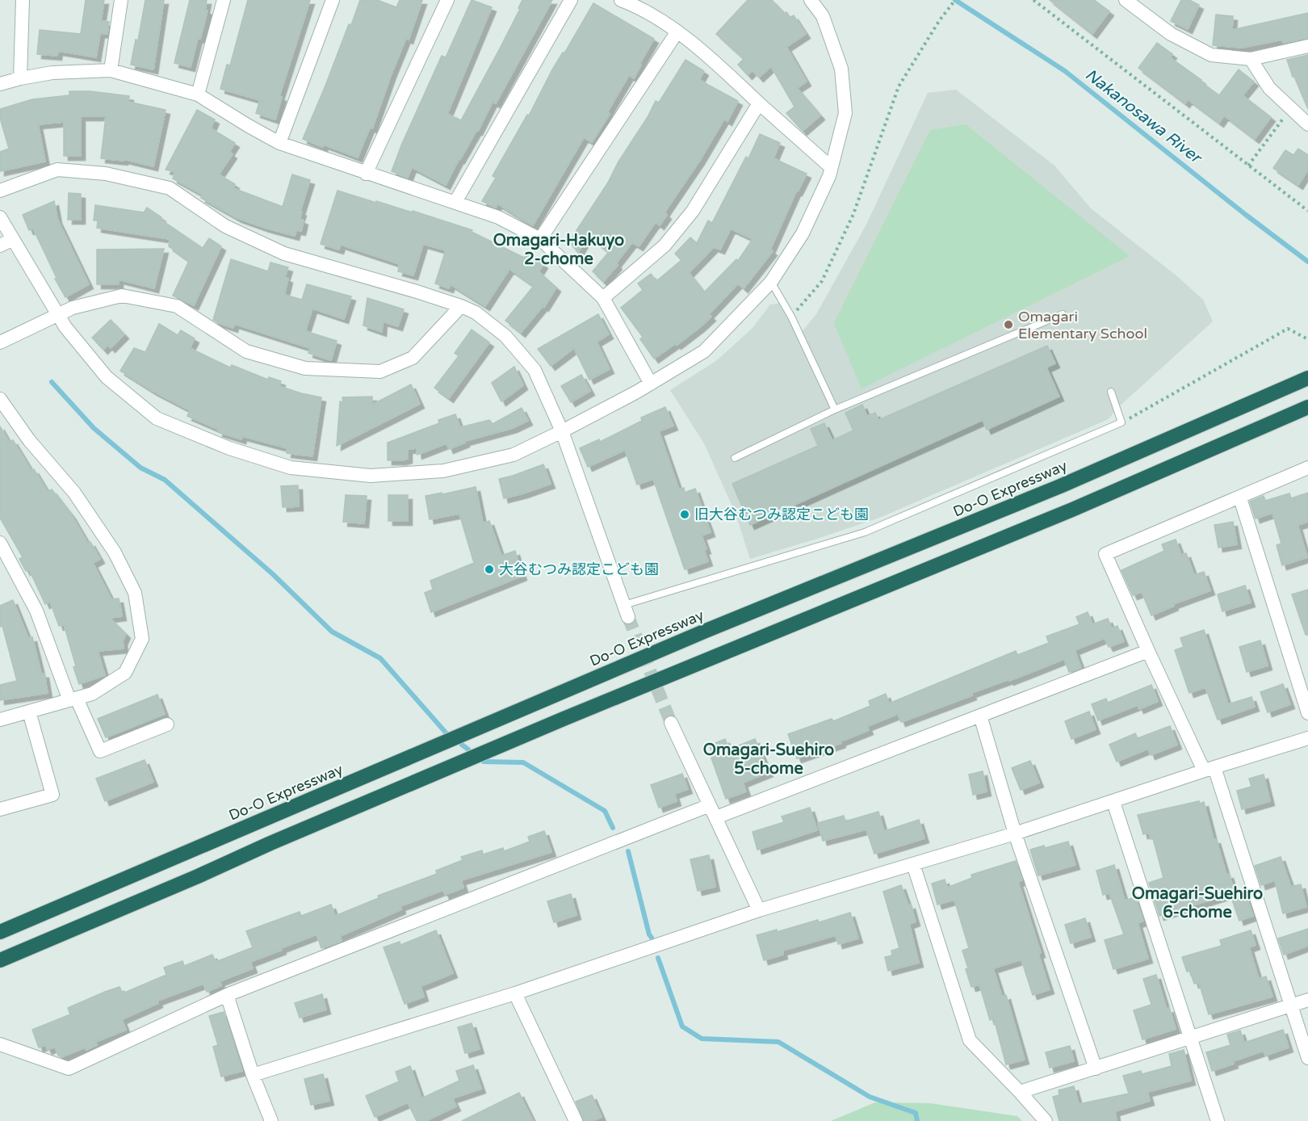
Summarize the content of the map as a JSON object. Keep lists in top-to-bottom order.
{
  "streets": {
    "highway": ["Do-O Expressway"]
  },
  "districts": ["Omagari-Hakuyo 2-chome", "Omagari-Suehiro 5-chome", "Omagari-Suehiro 6-chome"],
  "water": ["Nakanosawa River"],
  "places": ["Omagari Elementary School", "旧大谷むつみ認定こども園", "大谷むつみ認定こども園"]
}
